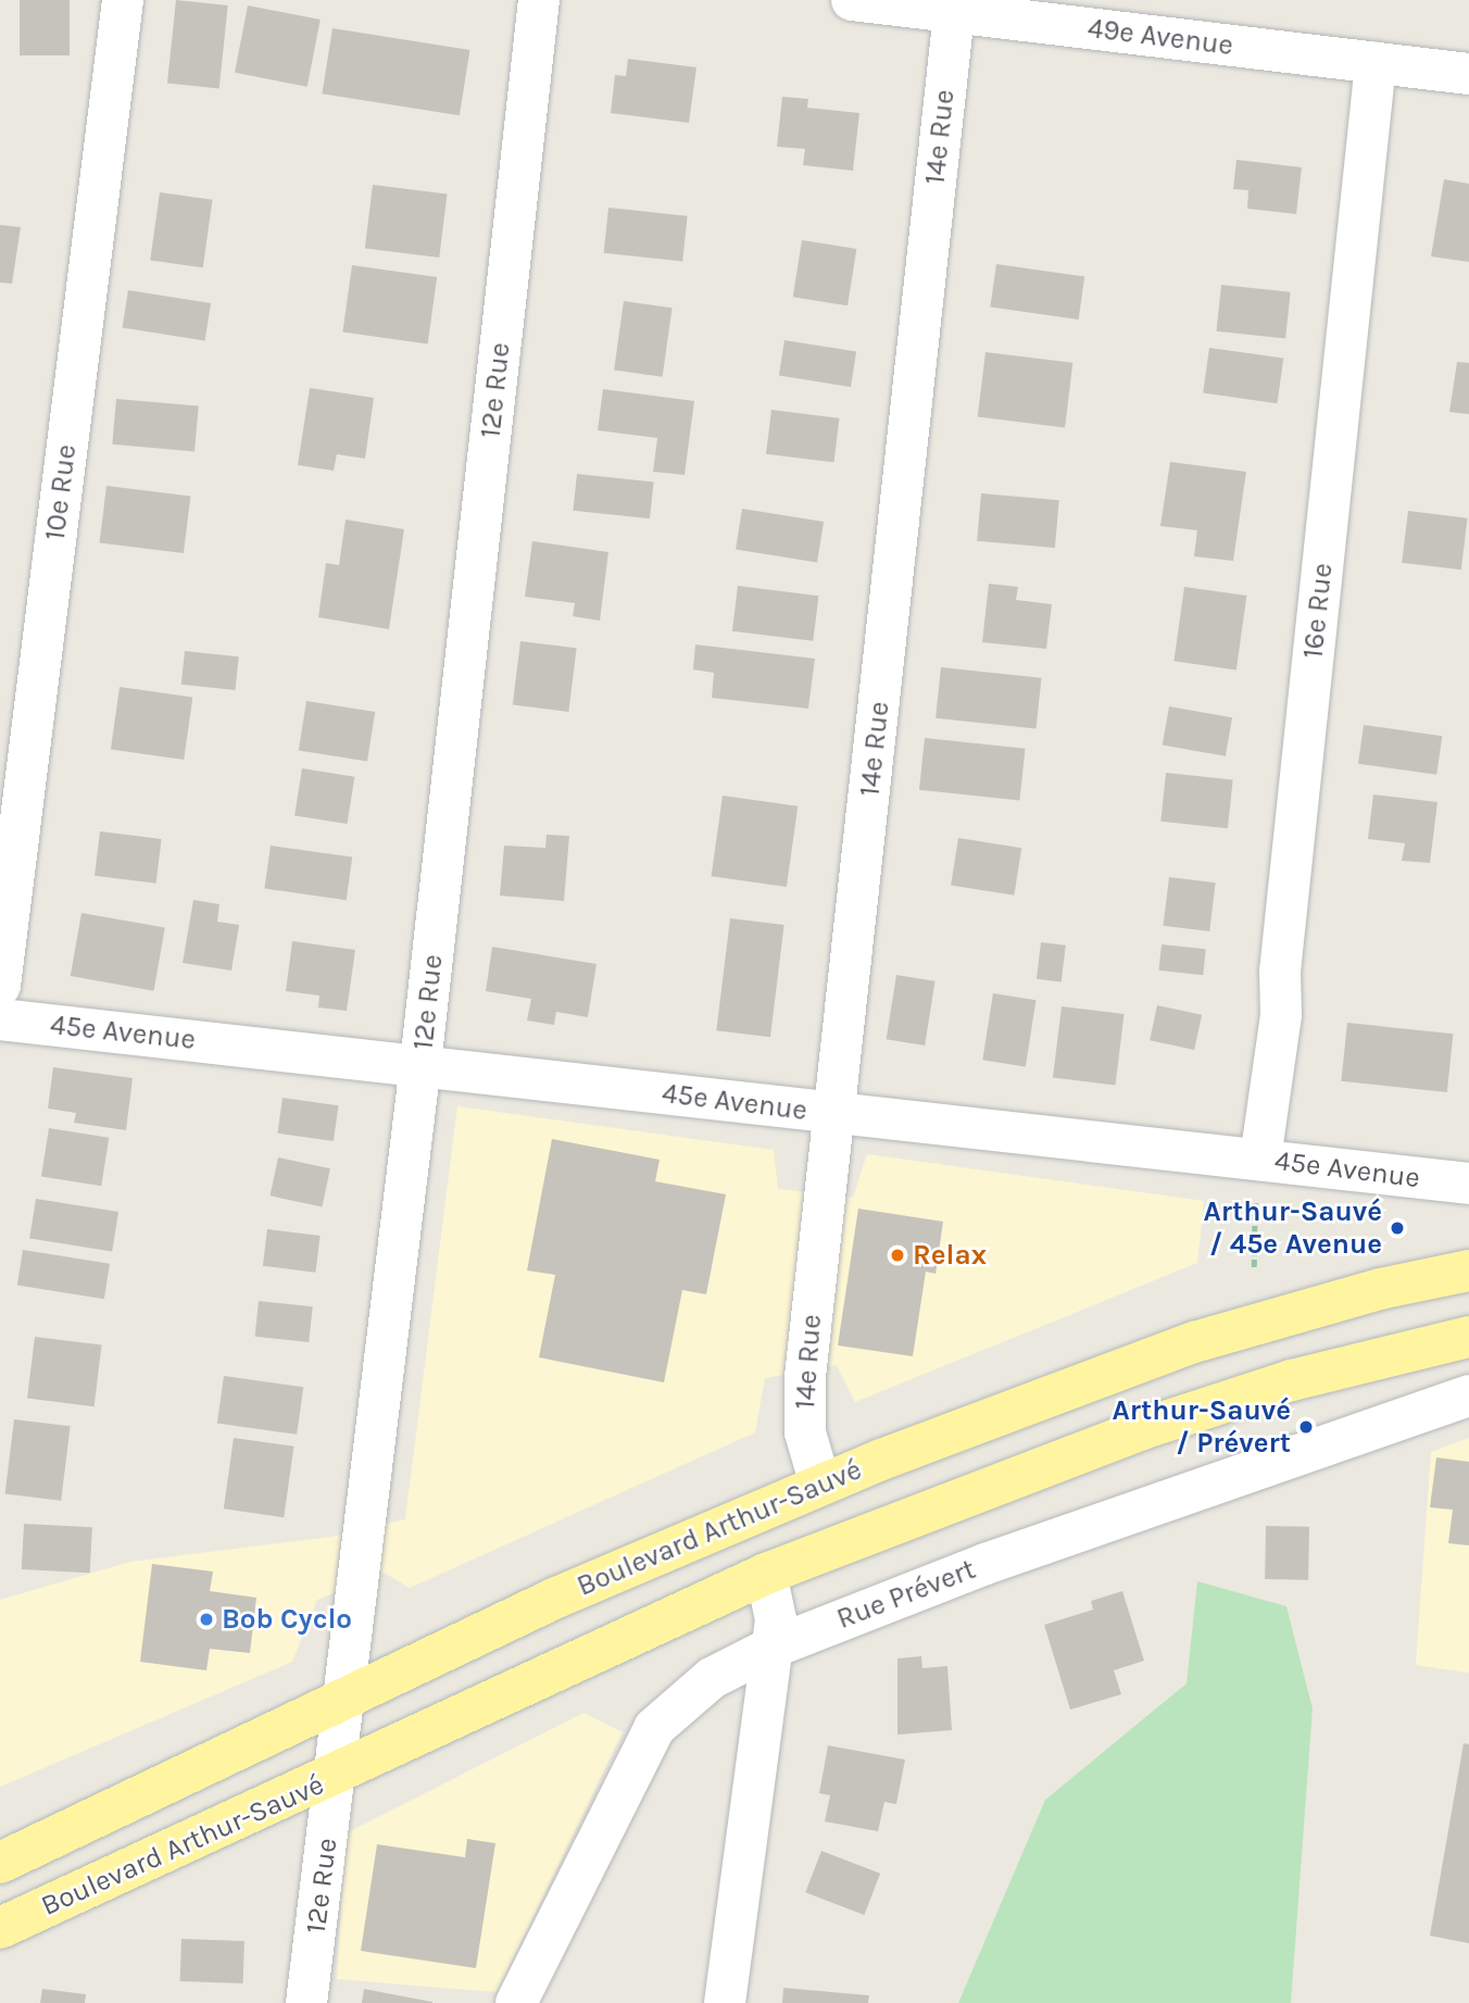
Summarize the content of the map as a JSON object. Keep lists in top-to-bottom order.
{
  "streets": {
    "main road": ["Boulevard Arthur-Sauvé"],
    "street": [
      "49e Avenue",
      "14e Rue",
      "12e Rue",
      "10e Rue",
      "16e Rue",
      "45e Avenue",
      "Rue Prévert"
    ]
  },
  "crossings": [
    ["49e Avenue", "14e Rue"],
    ["49e Avenue", "16e Rue"],
    ["14e Rue", "45e Avenue"],
    ["14e Rue", "Boulevard Arthur-Sauvé"],
    ["12e Rue", "45e Avenue"],
    ["12e Rue", "Boulevard Arthur-Sauvé"],
    ["16e Rue", "45e Avenue"]
  ],
  "places": [
    "Arthur-Sauvé / 45e Avenue",
    "Relax",
    "Arthur-Sauvé / Prévert",
    "Bob Cyclo"
  ]
}
